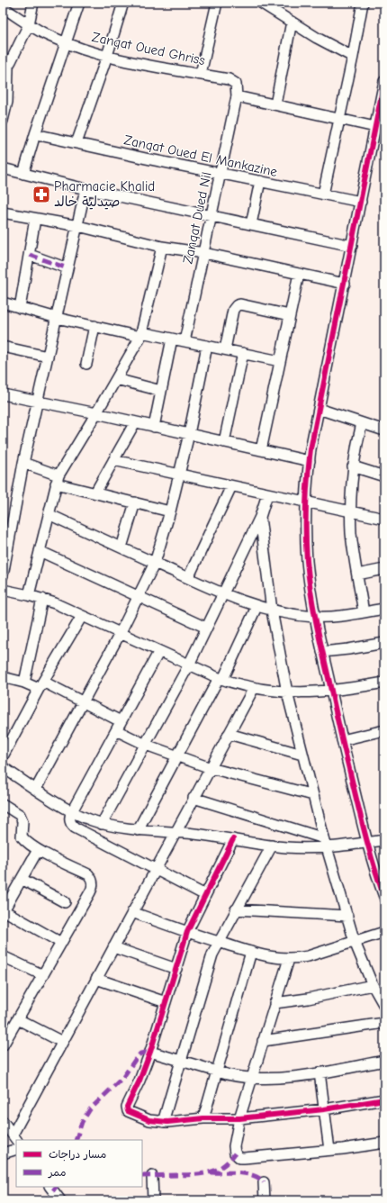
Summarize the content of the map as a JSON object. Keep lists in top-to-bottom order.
{
  "streets": {
    "street": ["Zanqat Oued Ghriss", "Zanqat Oued El Mankazine", "Zanqat Dued Nil"]
  },
  "crossings": [
    ["Zanqat Oued Ghriss", "Zanqat Dued Nil"],
    ["Zanqat Oued El Mankazine", "Zanqat Dued Nil"]
  ],
  "places": {
    "pharmacy": ["Pharmacie Khalid صيدلية خالد"]
  },
  "legend": ["مسار دراجات", "ممر"]
}
